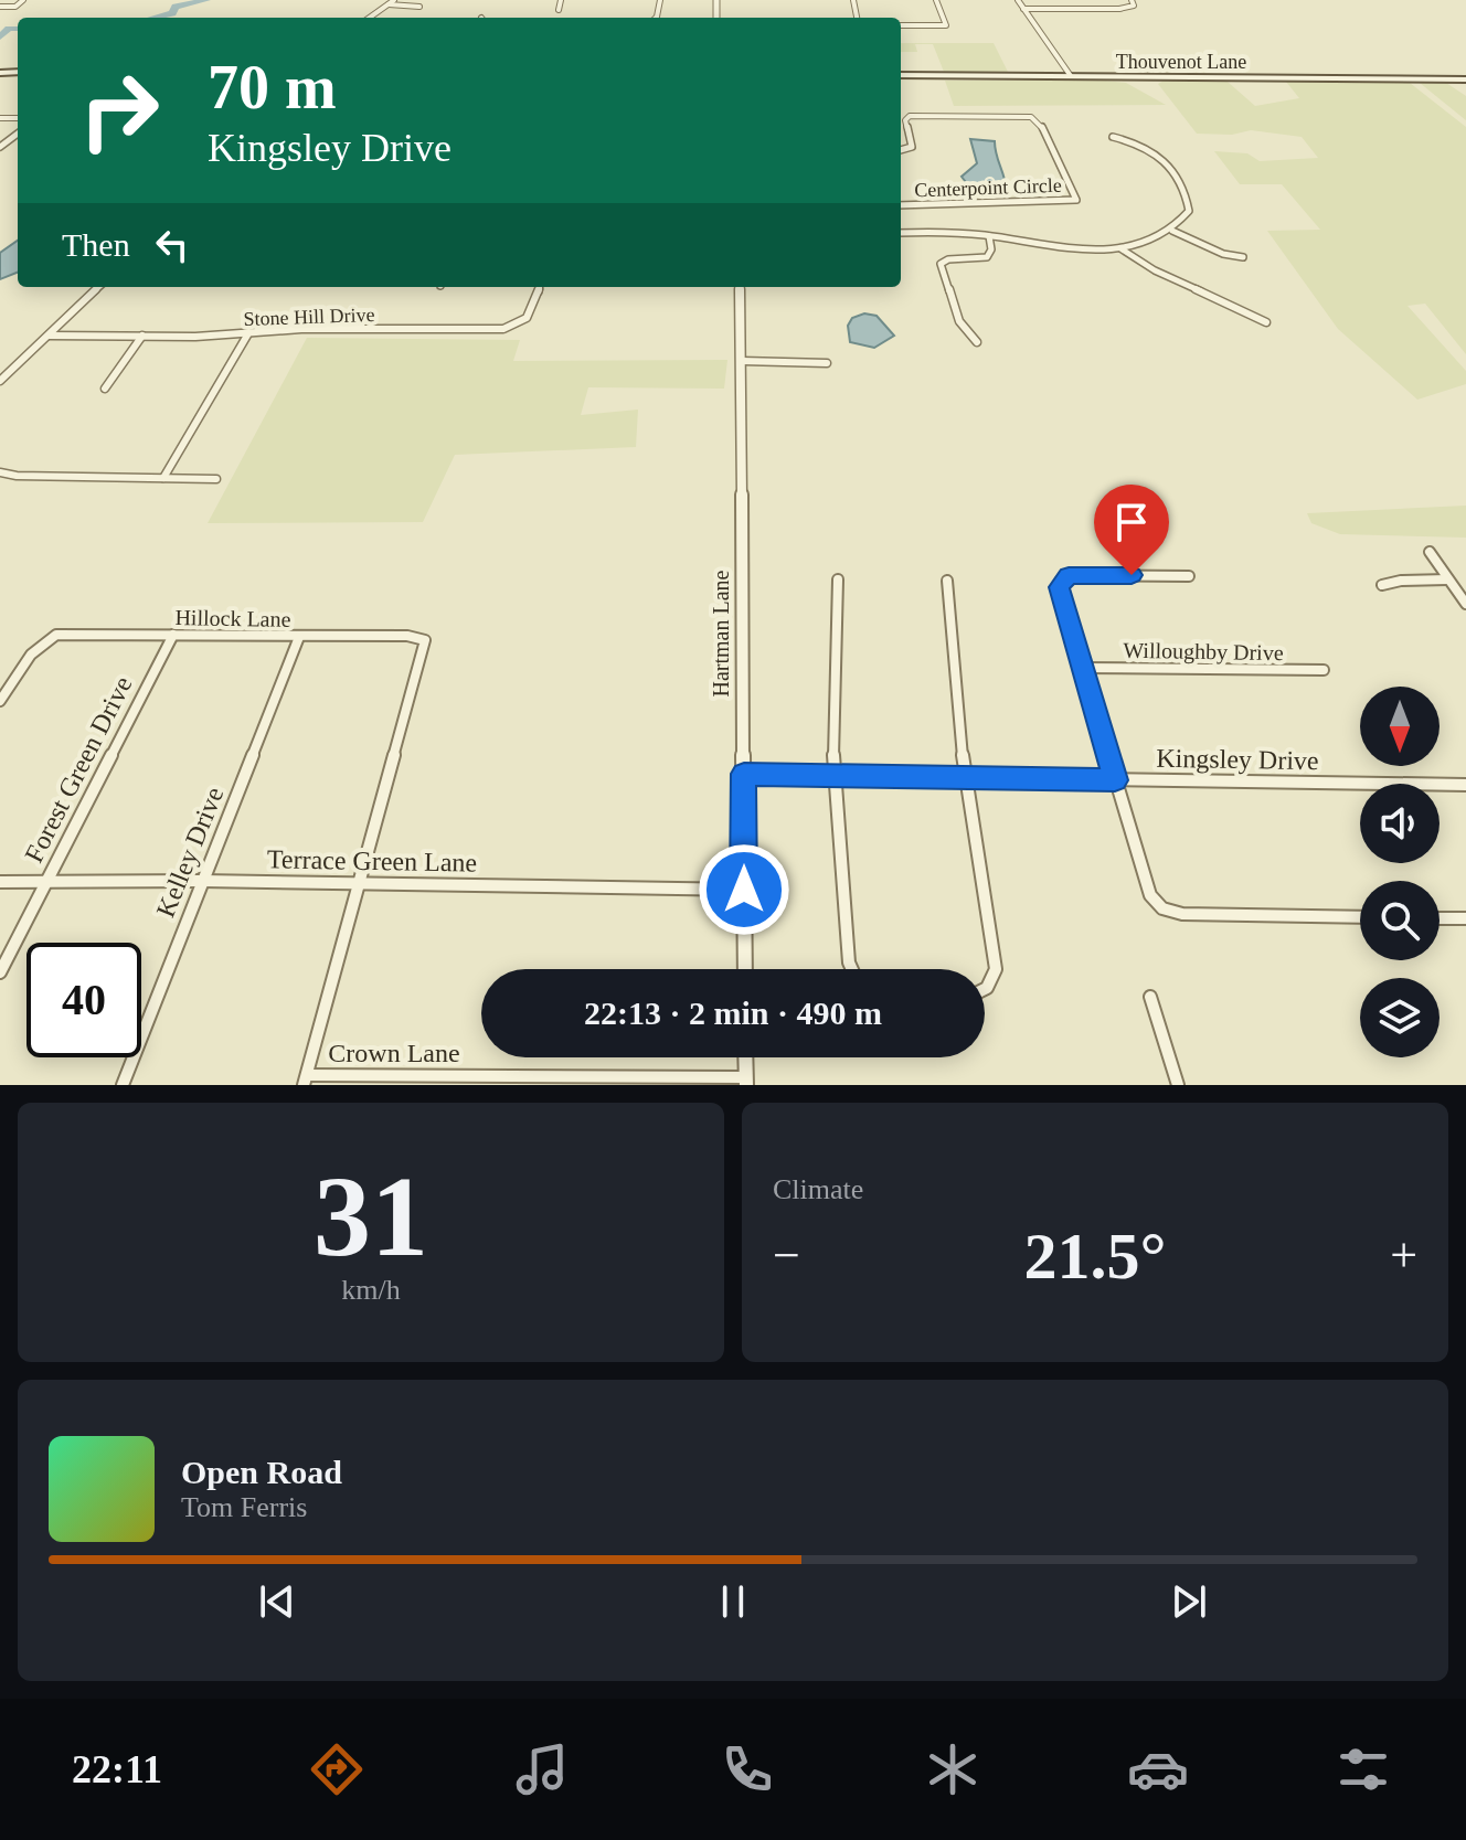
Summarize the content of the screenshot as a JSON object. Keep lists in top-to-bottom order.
{
  "streets": {
    "main road": ["Thouvenot Lane"],
    "street": [
      "Centerpoint Circle",
      "Stone Hill Drive",
      "Hillock Lane",
      "Hartman Lane",
      "Willoughby Drive",
      "Kingsley Drive",
      "Forest Green Drive",
      "Kelley Drive",
      "Terrace Green Lane",
      "Crown Lane"
    ]
  },
  "crossings": [
    ["Hillock Lane", "Forest Green Drive"],
    ["Hillock Lane", "Kelley Drive"],
    ["Hillock Lane", "Terrace Green Lane"],
    ["Hartman Lane", "Kingsley Drive"],
    ["Hartman Lane", "Terrace Green Lane"],
    ["Forest Green Drive", "Terrace Green Lane"],
    ["Kelley Drive", "Terrace Green Lane"]
  ],
  "north": "bottom",
  "page": {
    "turn": ["70 m", "Kingsley Drive"],
    "then": "Then",
    "limit": "40",
    "trip": "22:13 · 2 min · 490 m",
    "tile": [
      ["31", "km/h"],
      "Climate"
    ],
    "heat": ["−", "21.5°", "+"],
    "song": ["Open Road", "Tom Ferris"],
    "tabs": "22:11"
  }
}
